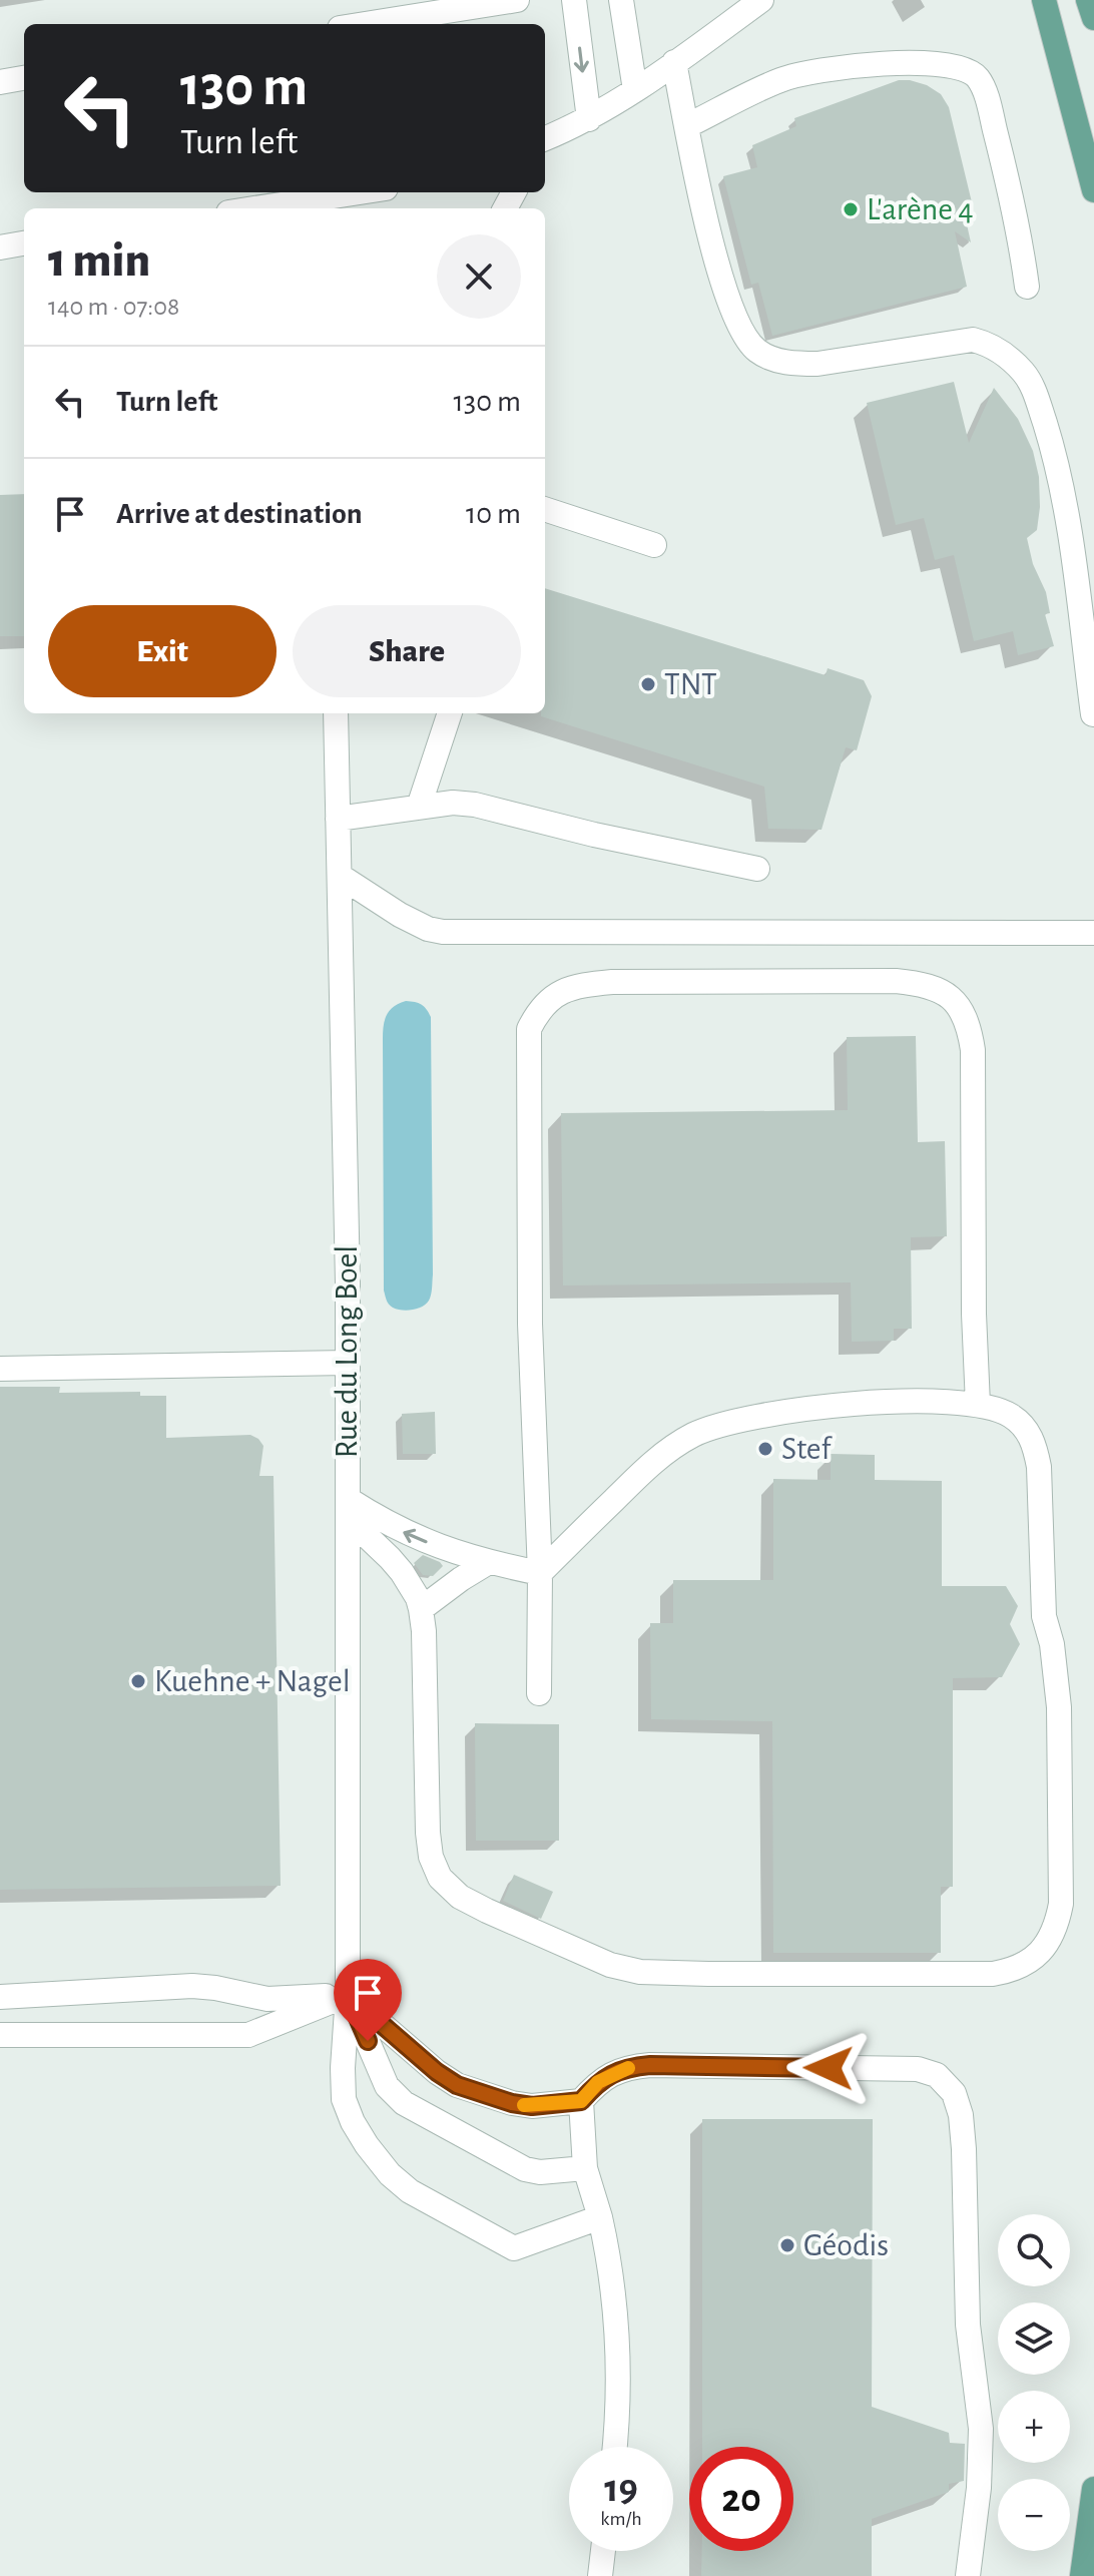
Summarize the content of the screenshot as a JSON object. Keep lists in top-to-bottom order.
{
  "streets": {
    "street": ["Rue du Long Boel"]
  },
  "places": [
    "L'arène 4",
    "TNT",
    "Stef",
    "Kuehne + Nagel",
    "Géodis"
  ],
  "page": {
    "turn": ["130 m", "Turn left"],
    "heading": ["1 min", "140 m · 07:08"],
    "list": [
      {
        "name": "Turn left",
        "value": "130 m"
      },
      {
        "name": "Arrive at destination",
        "value": "10 m"
      }
    ],
    "buttons": ["Exit", "Share"],
    "map_buttons": ["+", "−"],
    "speed": "19 km/h",
    "limit": "20"
  }
}
